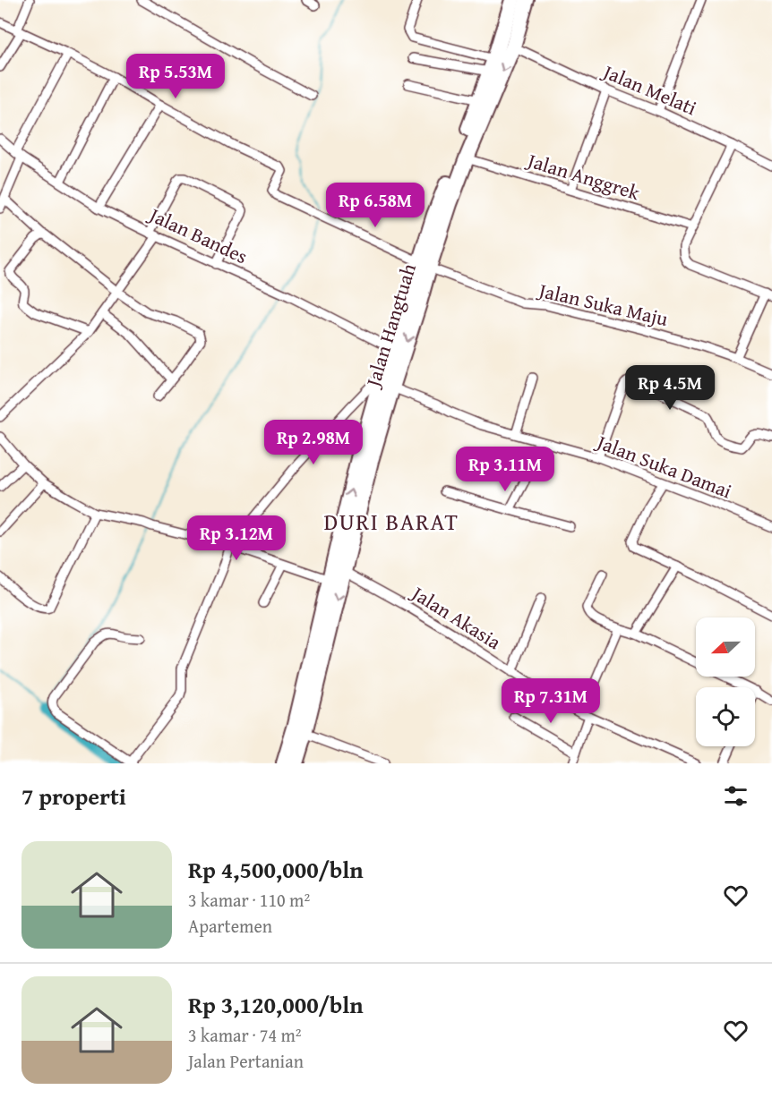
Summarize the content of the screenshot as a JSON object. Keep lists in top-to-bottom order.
{
  "streets": {
    "highway": ["Jalan Hangtuah"],
    "street": [
      "Jalan Melati",
      "Jalan Anggrek",
      "Jalan Bandes",
      "Jalan Suka Maju",
      "Jalan Suka Damai",
      "Jalan Akasia"
    ]
  },
  "crossings": [
    ["Jalan Melati", "Jalan Hangtuah"],
    ["Jalan Anggrek", "Jalan Hangtuah"],
    ["Jalan Bandes", "Jalan Hangtuah"],
    ["Jalan Suka Maju", "Jalan Hangtuah"],
    ["Jalan Hangtuah", "Jalan Suka Damai"],
    ["Jalan Hangtuah", "Jalan Akasia"]
  ],
  "districts": ["DURI BARAT"],
  "north": "left",
  "page": {
    "price": [
      "Rp 5.53M",
      "Rp 6.58M",
      "Rp 4.5M",
      "Rp 2.98M",
      "Rp 3.11M",
      "Rp 3.12M",
      "Rp 7.31M"
    ],
    "heading": "7 properti",
    "list": [
      {
        "name": "Rp 4,500,000/bln",
        "note": "3 kamar · 110 m² · Apartemen"
      },
      {
        "name": "Rp 3,120,000/bln",
        "note": "3 kamar · 74 m² · Jalan Pertanian"
      }
    ]
  }
}
